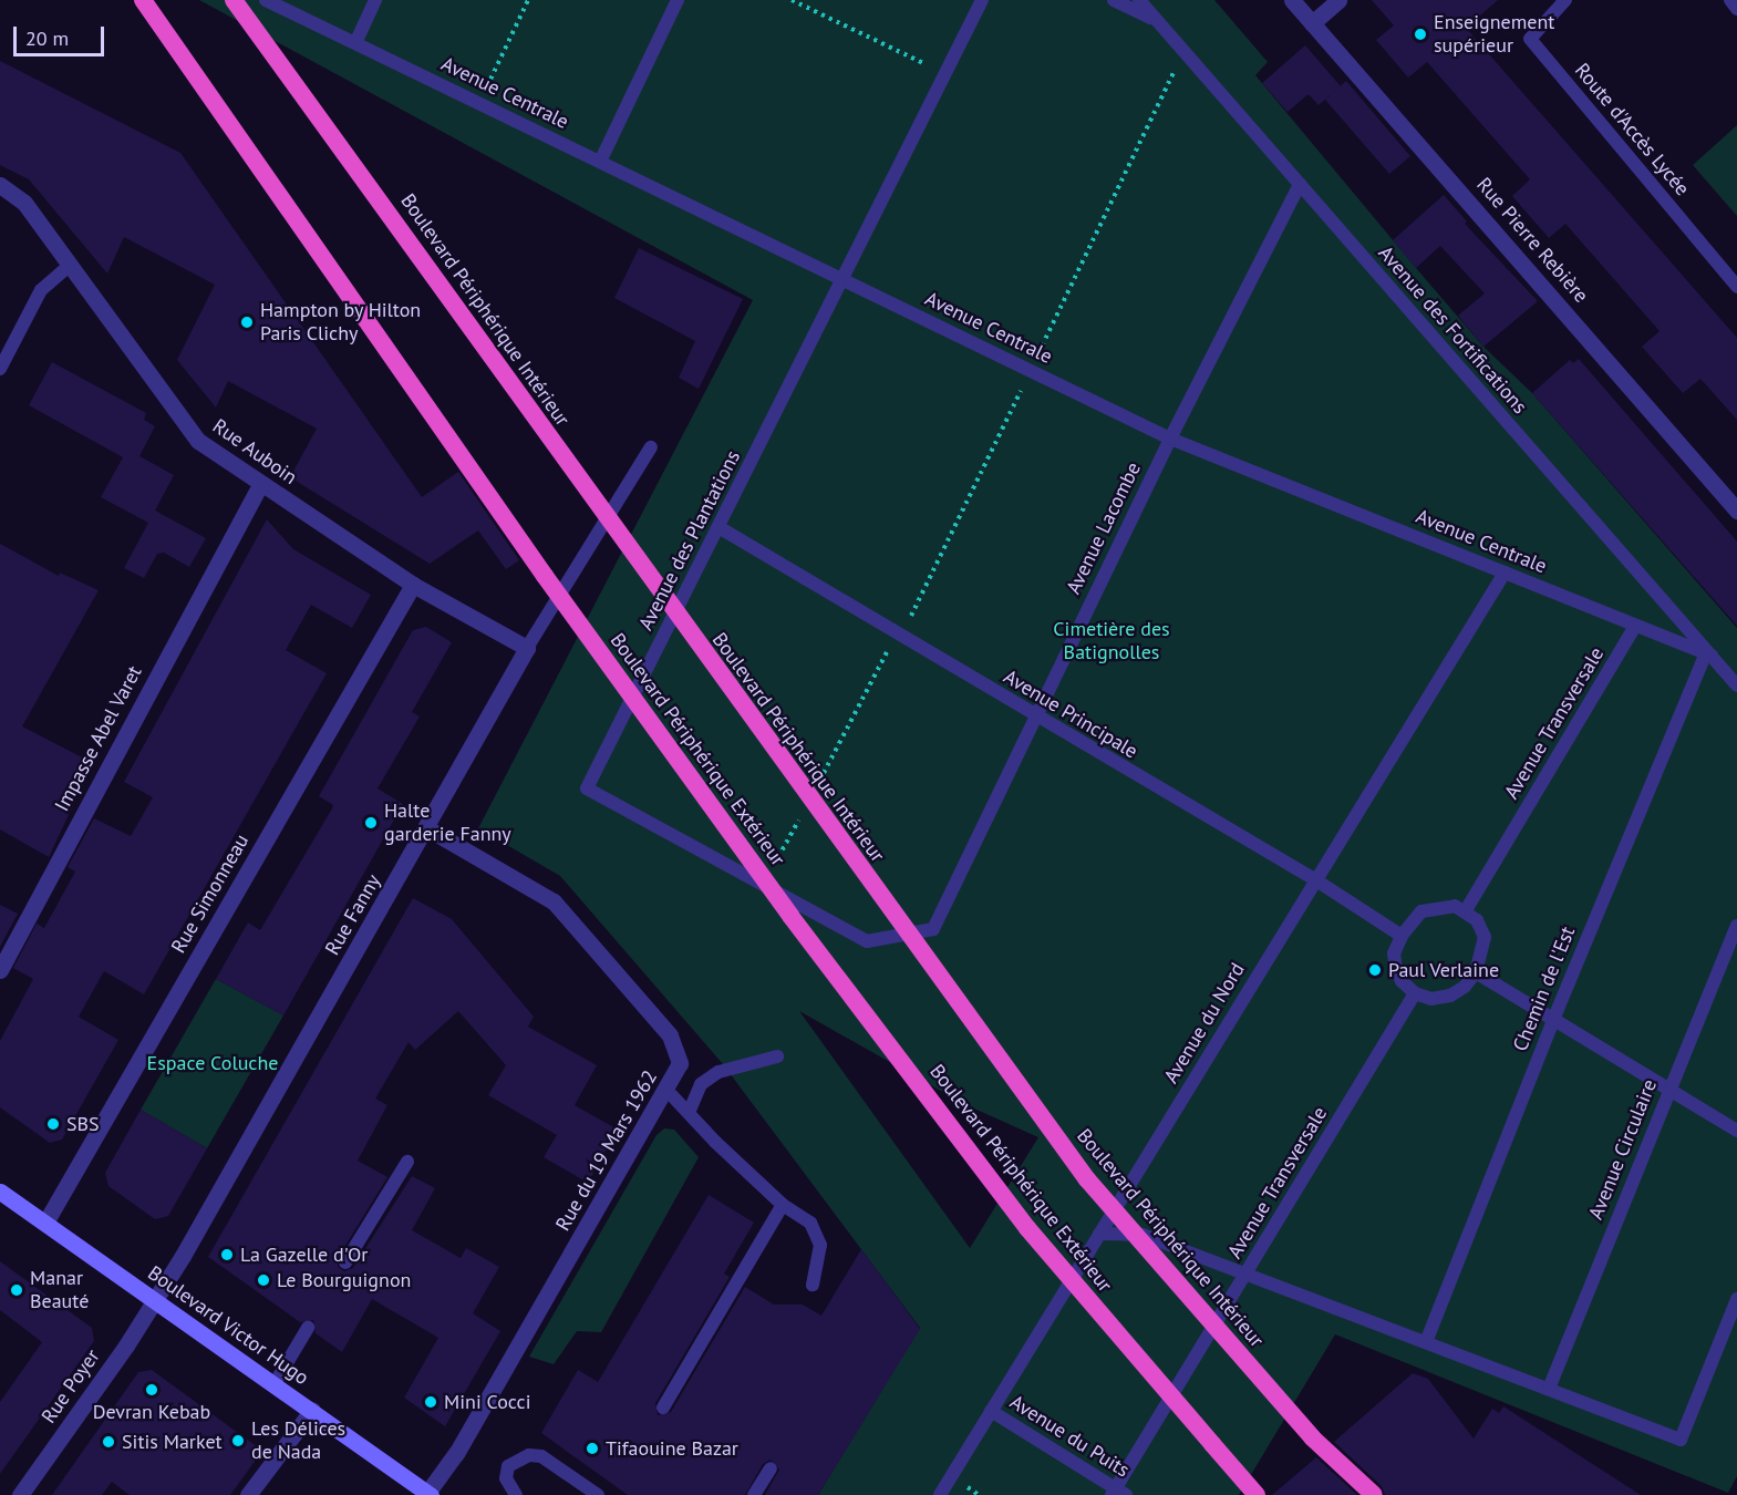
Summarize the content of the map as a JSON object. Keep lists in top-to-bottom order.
{
  "streets": {
    "highway": ["Boulevard Périphérique Intérieur", "Boulevard Périphérique Extérieur"],
    "main road": ["Boulevard Victor Hugo"],
    "street": [
      "Rue Pierre Rebière",
      "Rue Auboin",
      "Impasse Abel Varet",
      "Rue Simonneau",
      "Rue Fanny",
      "Rue du 19 Mars 1962",
      "Rue Poyer"
    ],
    "lane": [
      "Avenue Centrale",
      "Route d'Accès Lycée",
      "Avenue des Fortifications",
      "Avenue Lacombe",
      "Avenue des Plantations",
      "Avenue Principale",
      "Avenue Transversale",
      "Chemin de l'Est",
      "Avenue du Nord",
      "Avenue Circulaire",
      "Avenue du Puits"
    ]
  },
  "crossings": [
    ["Avenue Centrale", "Avenue des Fortifications"],
    ["Avenue Centrale", "Avenue Lacombe"],
    ["Avenue Centrale", "Avenue des Plantations"],
    ["Avenue Centrale", "Avenue Transversale"],
    ["Avenue Centrale", "Chemin de l'Est"],
    ["Avenue Centrale", "Avenue du Nord"],
    ["Avenue des Fortifications", "Avenue Lacombe"],
    ["Avenue des Fortifications", "Chemin de l'Est"],
    ["Rue Auboin", "Impasse Abel Varet"],
    ["Rue Auboin", "Rue Simonneau"],
    ["Rue Auboin", "Rue Fanny"],
    ["Avenue Lacombe", "Avenue des Plantations"],
    ["Avenue Lacombe", "Avenue Principale"],
    ["Avenue des Plantations", "Avenue Principale"],
    ["Avenue Principale", "Avenue Transversale"],
    ["Avenue Principale", "Avenue du Nord"],
    ["Avenue Transversale", "Avenue du Puits"],
    ["Rue Simonneau", "Boulevard Victor Hugo"],
    ["Rue Fanny", "Rue du 19 Mars 1962"],
    ["Rue Fanny", "Boulevard Victor Hugo"],
    ["Rue Fanny", "Rue Poyer"],
    ["Avenue du Nord", "Avenue du Puits"],
    ["Rue du 19 Mars 1962", "Boulevard Victor Hugo"],
    ["Boulevard Victor Hugo", "Rue Poyer"]
  ],
  "parks": ["Cimetière des Batignolles", "Espace Coluche"],
  "places": [
    "Enseignement supérieur",
    "Hampton by Hilton Paris Clichy",
    "Halte garderie Fanny",
    "Paul Verlaine",
    "SBS",
    "La Gazelle d'Or",
    "Le Bourguignon",
    "Manar Beauté",
    "Devran Kebab",
    "Mini Cocci",
    "Les Délices de Nada",
    "Sitis Market",
    "Tifaouine Bazar"
  ],
  "scale_bar": "20 m"
}
